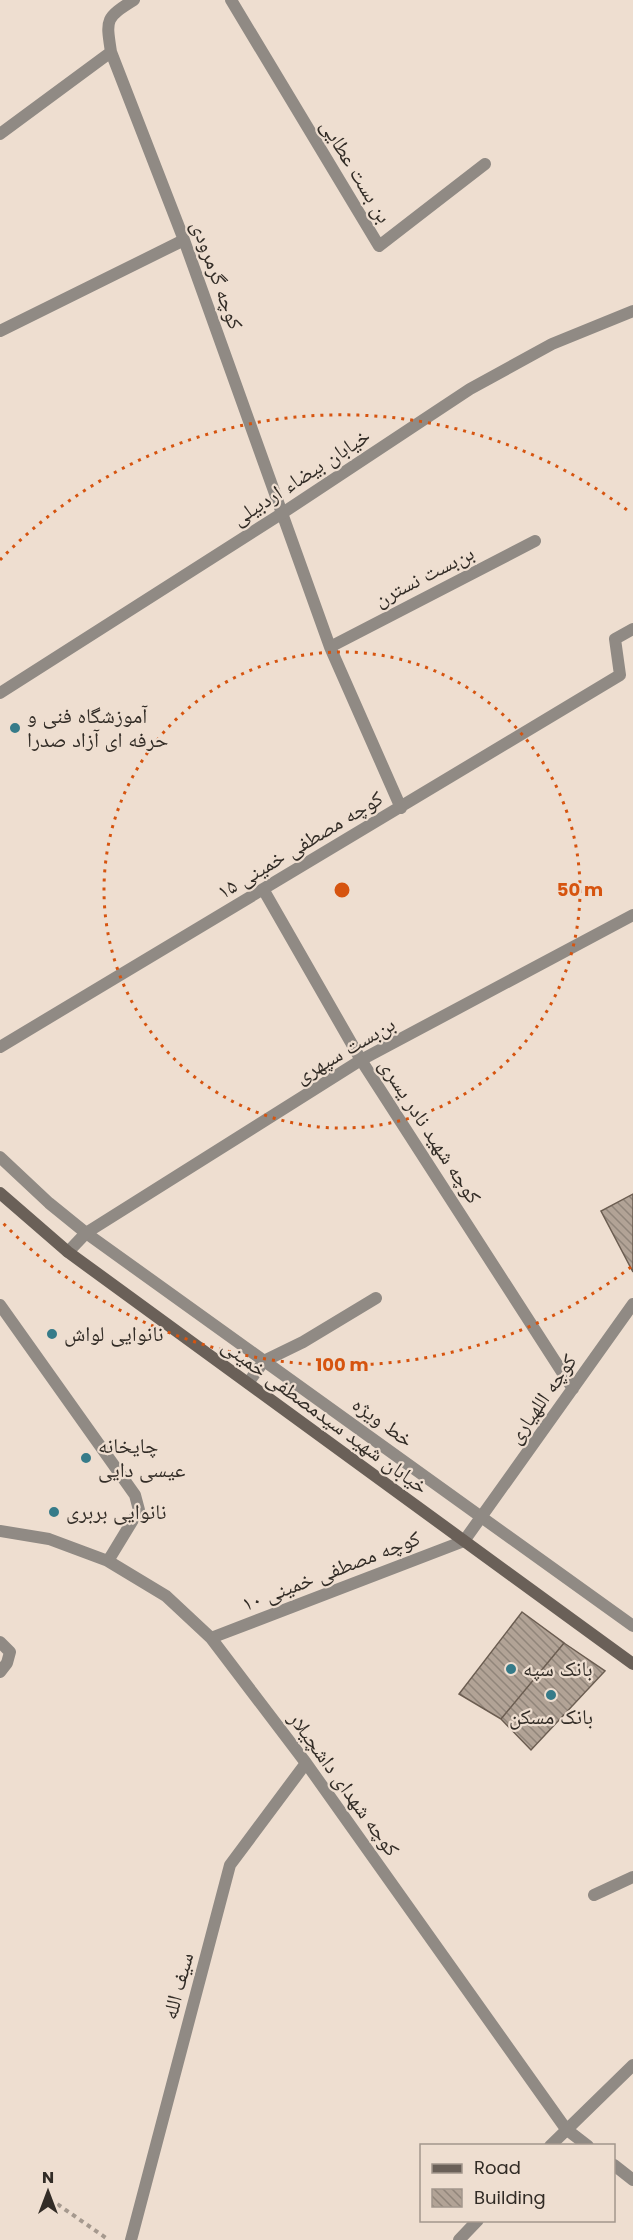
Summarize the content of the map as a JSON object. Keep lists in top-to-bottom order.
{
  "streets": {
    "main road": ["خیابان شهید سیدمصطفی خمینی"],
    "street": [
      "بن بست عطایی",
      "کوچه گرمرودی",
      "خیابان بیضاء اردبیلی",
      "بن‌بست نسترن",
      "کوچه مصطفی خمینی ۱۵",
      "بن‌بست سپهری",
      "کوچه شهید نادر یسری",
      "کوچه اللهیاری",
      "خط ویژه",
      "کوچه مصطفی خمینی ۱۰",
      "کوچه شهدای داشچیلار",
      "سیف الله"
    ]
  },
  "crossings": [
    ["کوچه گرمرودی", "خیابان بیضاء اردبیلی"],
    ["کوچه گرمرودی", "بن‌بست نسترن"],
    ["کوچه گرمرودی", "کوچه مصطفی خمینی ۱۵"],
    ["کوچه مصطفی خمینی ۱۵", "کوچه شهید نادر یسری"],
    ["بن‌بست سپهری", "کوچه شهید نادر یسری"],
    ["بن‌بست سپهری", "خیابان شهید سیدمصطفی خمینی"],
    ["بن‌بست سپهری", "خط ویژه"],
    ["کوچه شهید نادر یسری", "کوچه اللهیاری"],
    ["کوچه اللهیاری", "خیابان شهید سیدمصطفی خمینی"],
    ["کوچه اللهیاری", "خط ویژه"],
    ["کوچه اللهیاری", "کوچه مصطفی خمینی ۱۰"],
    ["خیابان شهید سیدمصطفی خمینی", "کوچه مصطفی خمینی ۱۰"],
    ["کوچه مصطفی خمینی ۱۰", "کوچه شهدای داشچیلار"],
    ["کوچه شهدای داشچیلار", "سیف الله"]
  ],
  "places": [
    "آموزشگاه فنی و حرفه ای آزاد صدرا",
    "نانوایی لواش",
    "چایخانه عیسی دایی",
    "نانوایی بربری",
    "بانک سپه",
    "بانک مسکن"
  ],
  "legend": ["Road", "Building"],
  "north": "top",
  "rings": ["50 m", "100 m"]
}
